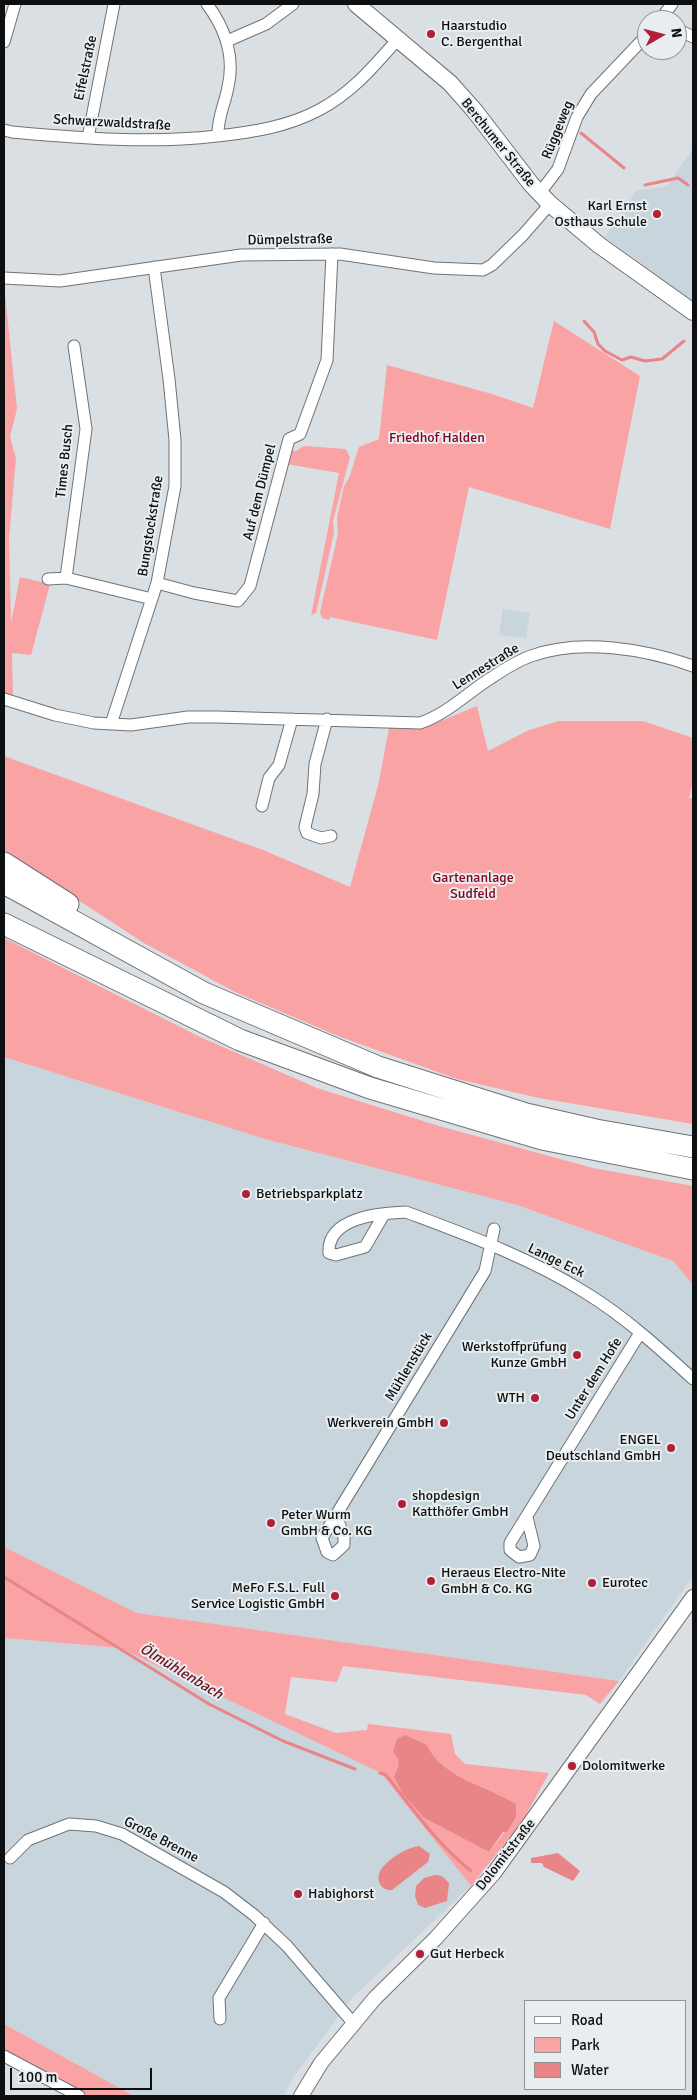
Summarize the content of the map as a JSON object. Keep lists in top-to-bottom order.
{
  "streets": {
    "main road": ["Berchumer Straße"],
    "street": [
      "Eifelstraße",
      "Schwarzwaldstraße",
      "Rüggeweg",
      "Dümpelstraße",
      "Times Busch",
      "Auf dem Dümpel",
      "Bungstockstraße",
      "Lennestraße",
      "Lange Eck",
      "Mühlenstück",
      "Unter dem Hofe",
      "Große Brenne",
      "Dolomitstraße"
    ]
  },
  "crossings": [
    ["Eifelstraße", "Schwarzwaldstraße"],
    ["Schwarzwaldstraße", "Berchumer Straße"],
    ["Rüggeweg", "Berchumer Straße"],
    ["Rüggeweg", "Dümpelstraße"],
    ["Berchumer Straße", "Dümpelstraße"],
    ["Dümpelstraße", "Auf dem Dümpel"],
    ["Dümpelstraße", "Bungstockstraße"],
    ["Auf dem Dümpel", "Bungstockstraße"],
    ["Bungstockstraße", "Lennestraße"],
    ["Lange Eck", "Mühlenstück"],
    ["Lange Eck", "Unter dem Hofe"],
    ["Große Brenne", "Dolomitstraße"]
  ],
  "water": ["Ölmühlenbach"],
  "parks": ["Friedhof Halden", "Gartenanlage Sudfeld"],
  "places": [
    "Haarstudio C. Bergenthal",
    "Karl Ernst Osthaus Schule",
    "Betriebsparkplatz",
    "Werkstoffprüfung Kunze GmbH",
    "WTH",
    "Werkverein GmbH",
    "ENGEL Deutschland GmbH",
    "shopdesign Katthöfer GmbH",
    "Peter Wurm GmbH & Co. KG",
    "Heraeus Electro-Nite GmbH & Co. KG",
    "Eurotec",
    "MeFo F.S.L. Full Service Logistic GmbH",
    "Dolomitwerke",
    "Habighorst",
    "Gut Herbeck"
  ],
  "legend": ["Road", "Park", "Water"],
  "scale_bar": "100 m",
  "north": "right"
}
